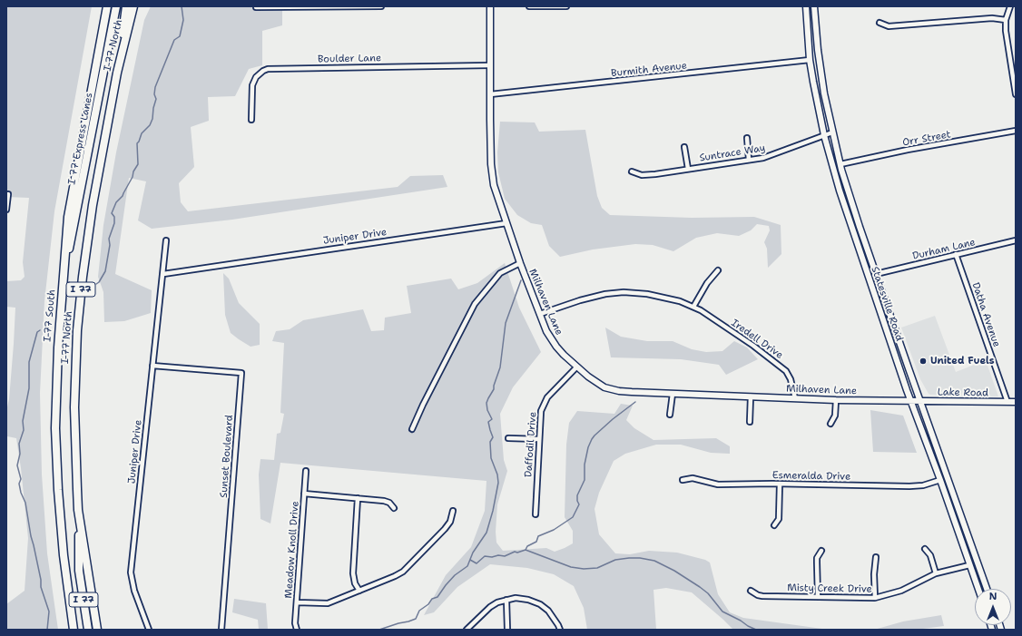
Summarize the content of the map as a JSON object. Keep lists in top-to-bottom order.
{
  "streets": {
    "highway": [
      "I-77 North",
      "I 77 Express Lanes",
      "I 77",
      "I-77 South"
    ],
    "main road": ["Milhaven Lane", "Statesville Road", "Lake Road"],
    "street": [
      "Boulder Lane",
      "Burmith Avenue",
      "Orr Street",
      "Suntrace Way",
      "Juniper Drive",
      "Durham Lane",
      "Datha Avenue",
      "Iredell Drive",
      "Daffodil Drive",
      "Sunset Boulevard",
      "Esmeralda Drive",
      "Meadow Knoll Drive",
      "Misty Creek Drive"
    ]
  },
  "crossings": [
    ["I-77 North", "I 77"],
    ["Boulder Lane", "Milhaven Lane"],
    ["Burmith Avenue", "Milhaven Lane"],
    ["Burmith Avenue", "Statesville Road"],
    ["I 77 Express Lanes", "I-77 South"],
    ["Orr Street", "Statesville Road"],
    ["Suntrace Way", "Statesville Road"],
    ["Juniper Drive", "Milhaven Lane"],
    ["Juniper Drive", "Sunset Boulevard"],
    ["Durham Lane", "Statesville Road"],
    ["Durham Lane", "Datha Avenue"],
    ["Milhaven Lane", "Statesville Road"],
    ["Milhaven Lane", "Iredell Drive"],
    ["Milhaven Lane", "Lake Road"],
    ["Milhaven Lane", "Daffodil Drive"],
    ["Statesville Road", "Lake Road"],
    ["Statesville Road", "Esmeralda Drive"],
    ["Statesville Road", "Misty Creek Drive"],
    ["Datha Avenue", "Lake Road"]
  ],
  "places": ["United Fuels"],
  "north": "top"
}
